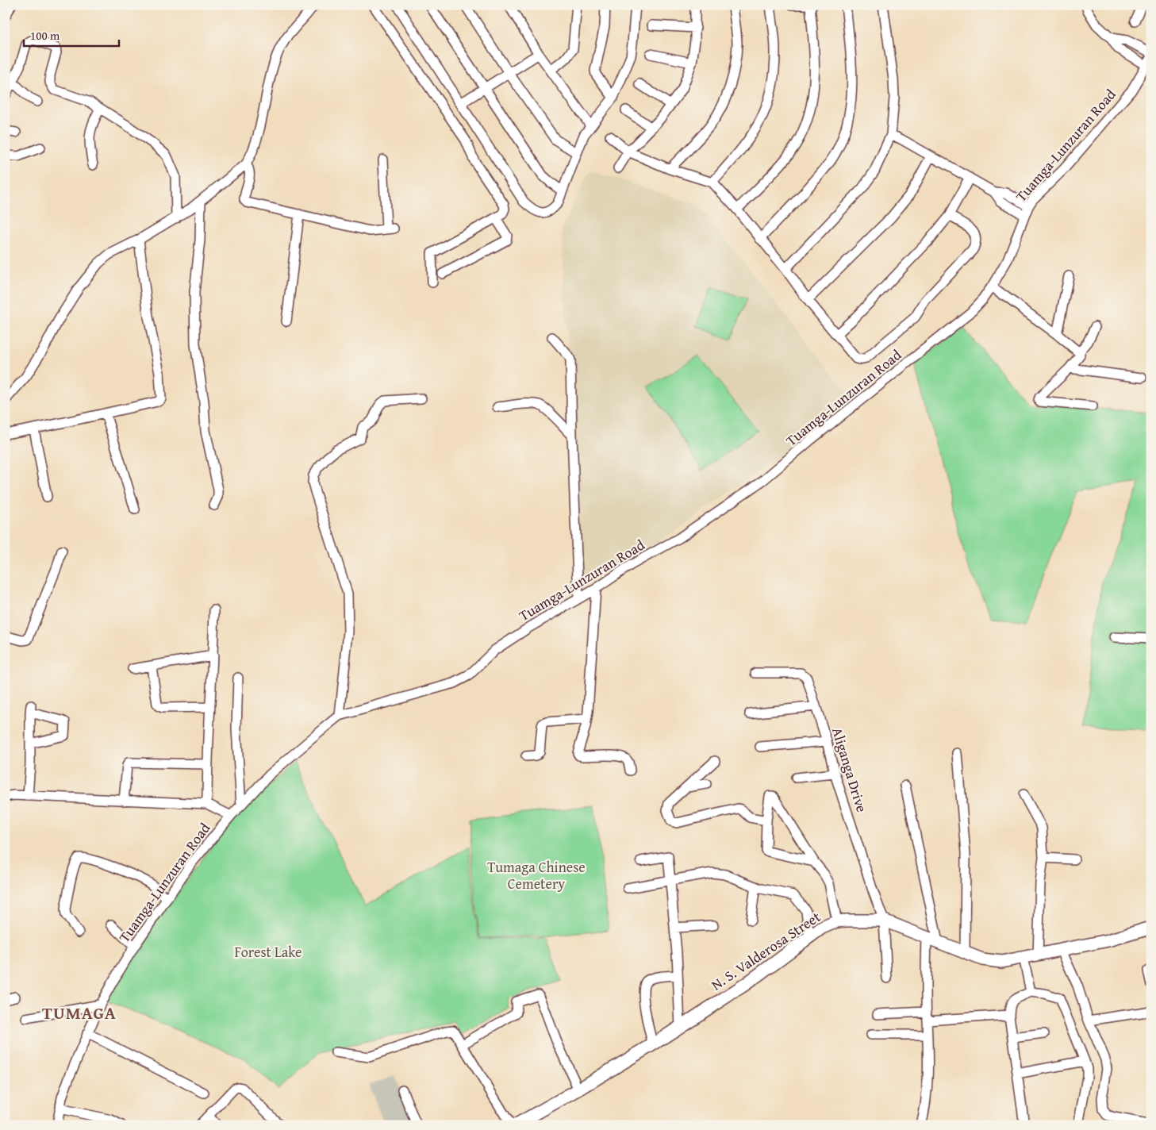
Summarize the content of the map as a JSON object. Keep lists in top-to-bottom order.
{
  "streets": {
    "main road": ["N. S. Valderosa Street"],
    "street": ["Tuamga-Lunzuran Road", "Aliganga Drive"]
  },
  "crossings": [
    ["Aliganga Drive", "N. S. Valderosa Street"]
  ],
  "districts": ["TUMAGA"],
  "parks": ["Tumaga Chinese Cemetery", "Forest Lake"],
  "scale_bar": "100 m"
}
